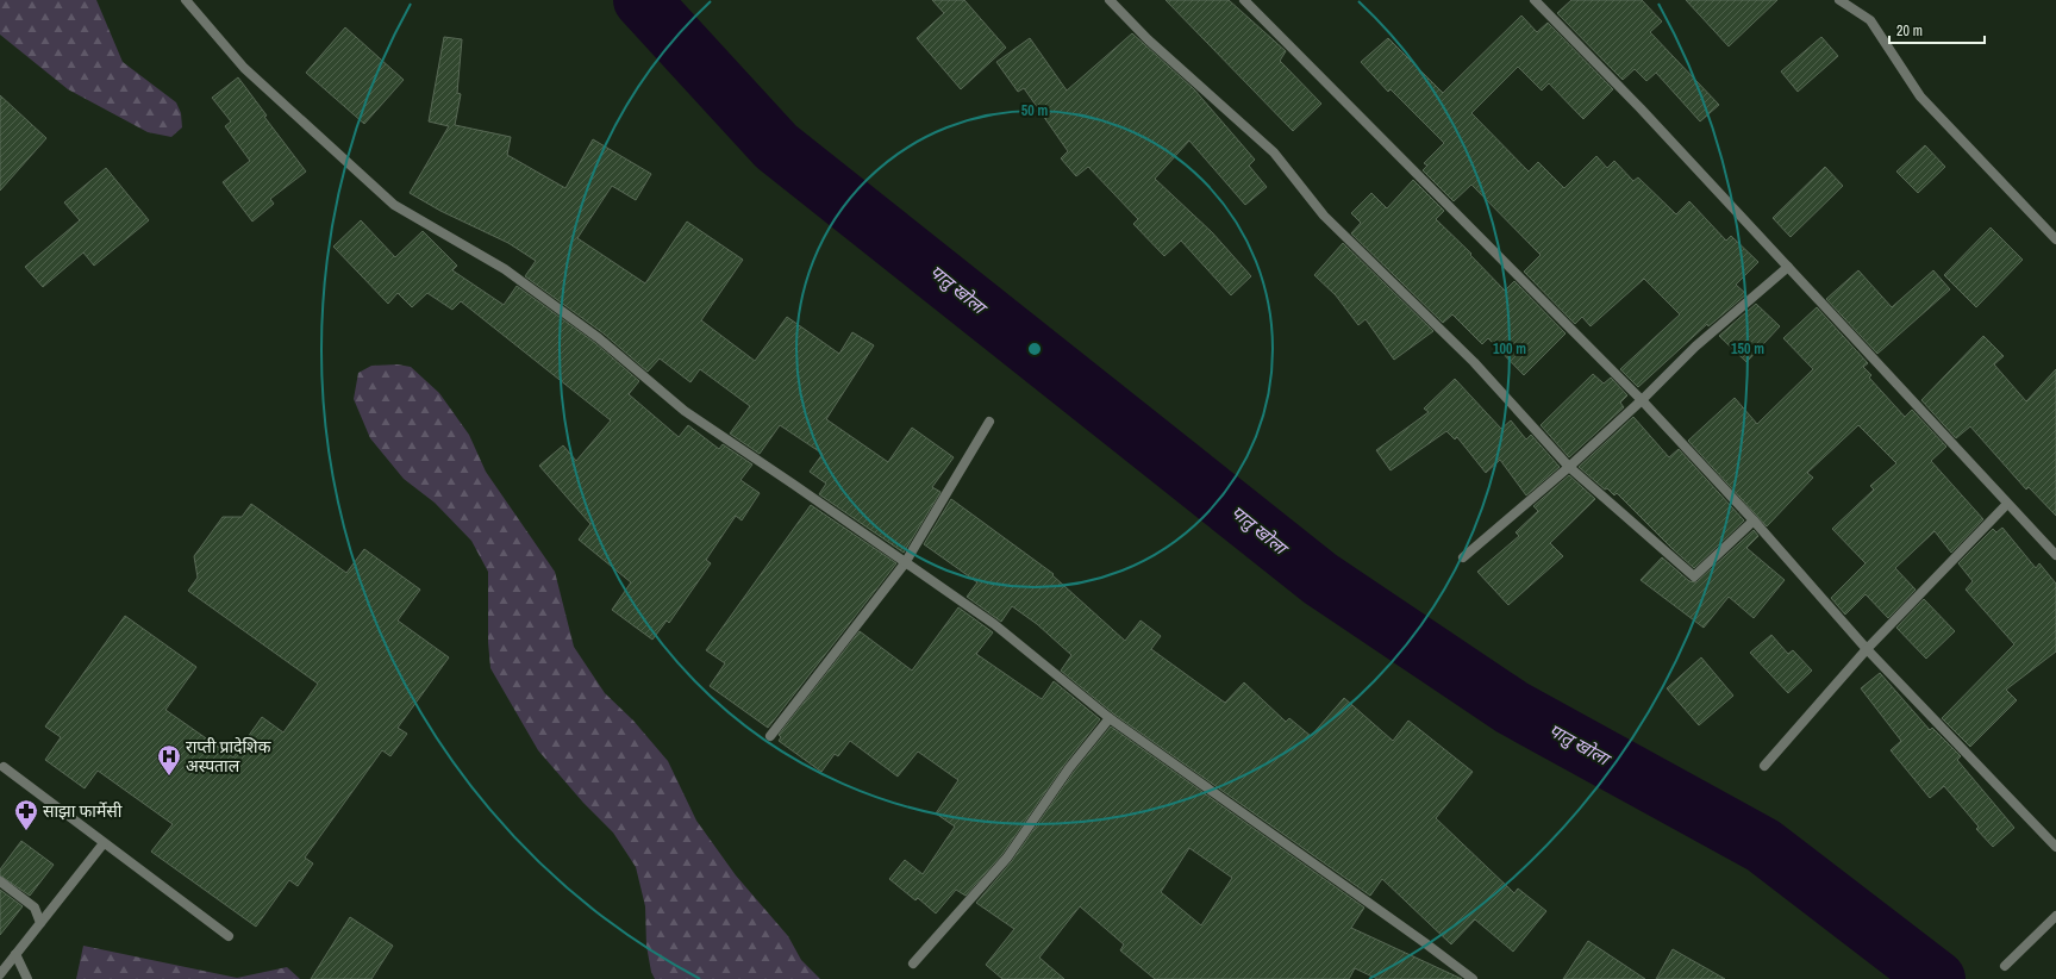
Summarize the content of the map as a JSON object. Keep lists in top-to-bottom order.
{
  "water": ["पातु खोला"],
  "places": {
    "hospital": ["राप्ती प्रादेशिक अस्पताल"],
    "pharmacy": ["साझा फार्मेसी"]
  },
  "scale_bar": "20 m",
  "rings": ["50 m", "100 m", "150 m"]
}
